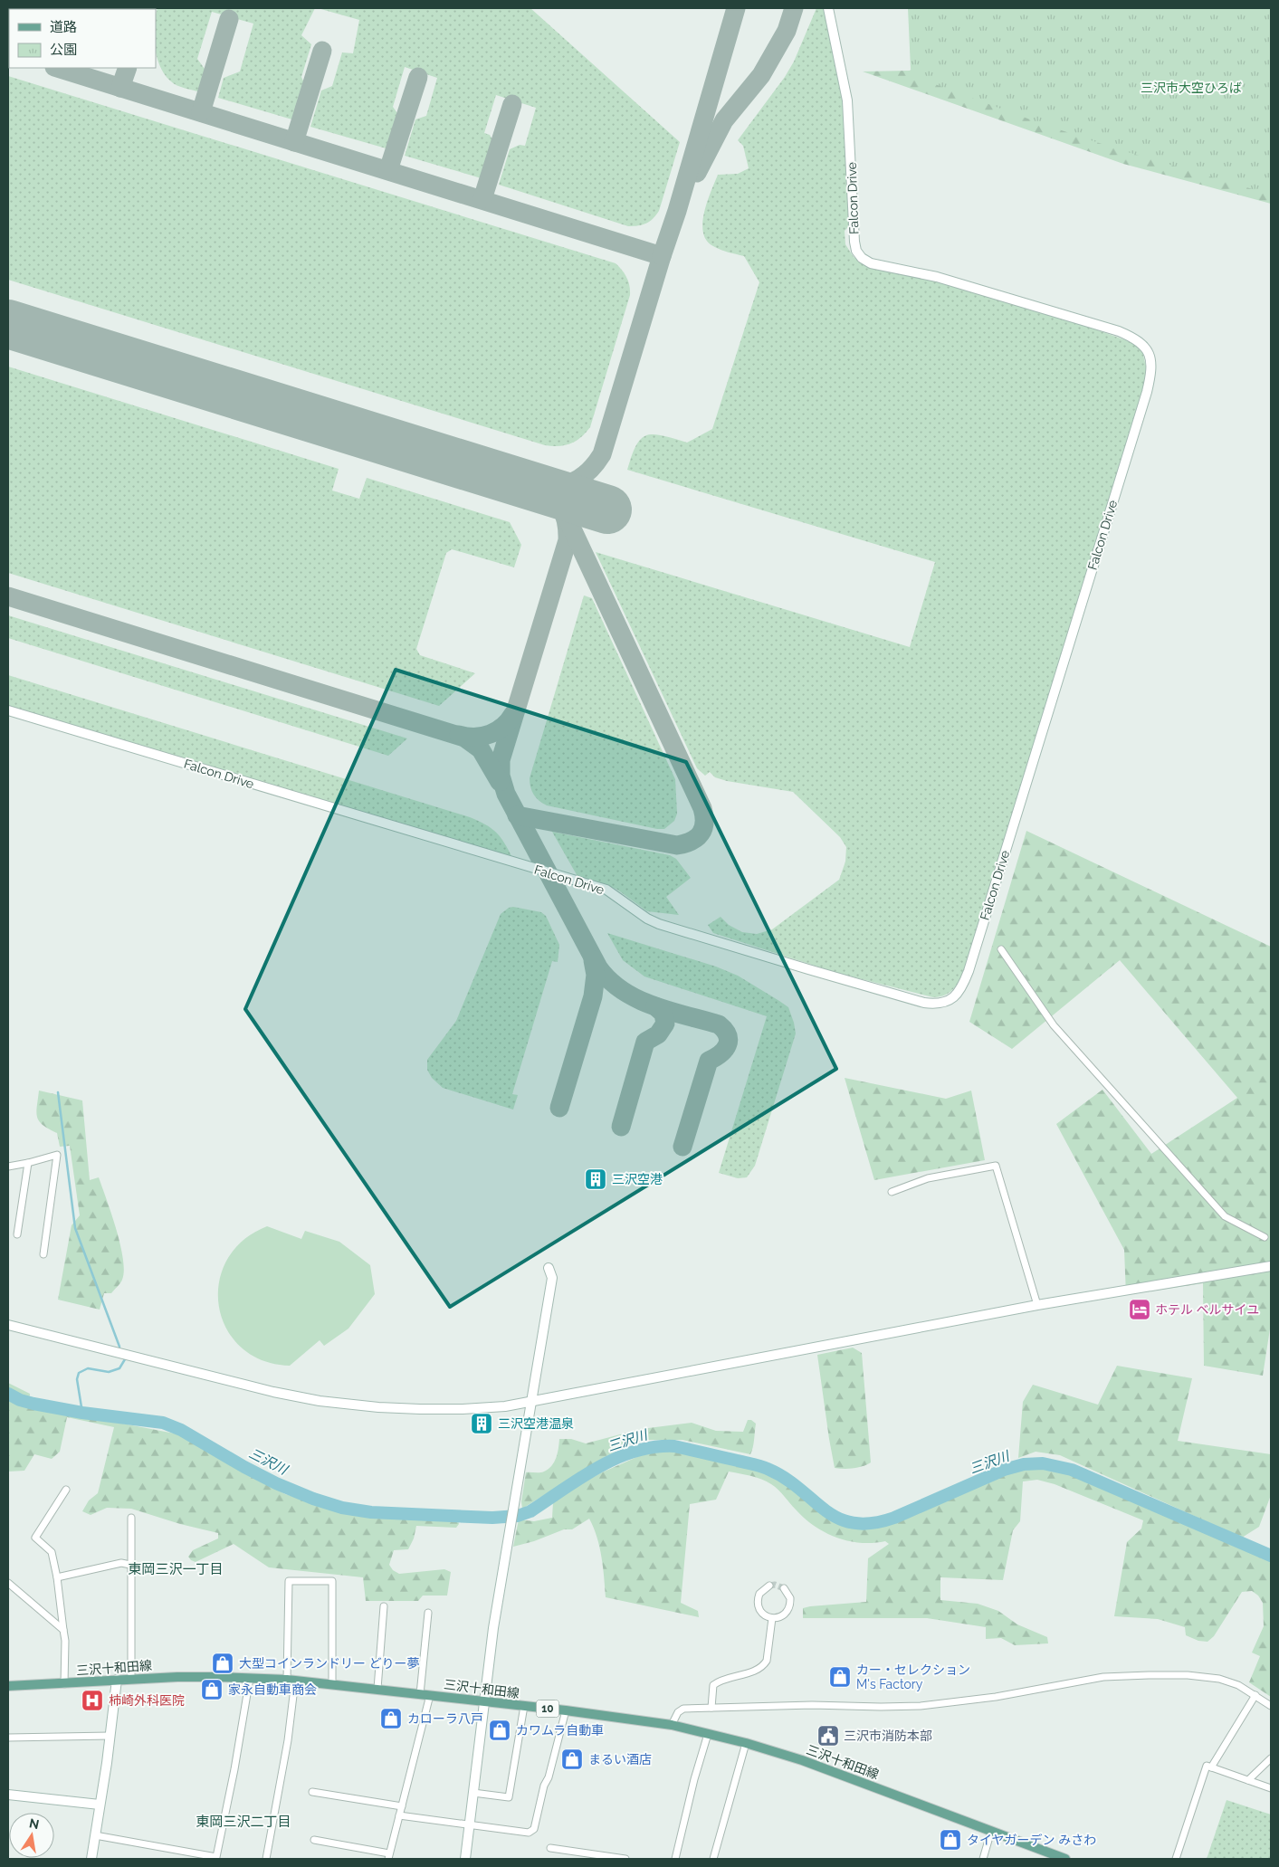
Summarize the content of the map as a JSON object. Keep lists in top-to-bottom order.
{
  "streets": {
    "main road": ["三沢十和田線", "10"],
    "street": ["Falcon Drive"]
  },
  "districts": ["東岡三沢一丁目", "東岡三沢二丁目"],
  "water": ["三沢川"],
  "parks": ["三沢市大空ひろば"],
  "places": {
    "building": ["三沢空港", "三沢空港温泉"],
    "hotel": ["ホテル ベルサイユ"],
    "shop": [
      "大型コインランドリー どりー夢",
      "カー・セレクション M's Factory",
      "家永自動車商会",
      "カローラ八戸",
      "カワムラ自動車",
      "まるい酒店",
      "タイヤガーデン みさわ"
    ],
    "hospital": ["柿崎外科医院"],
    "public building": ["三沢市消防本部"]
  },
  "legend": ["道路", "公園"],
  "north": "top"
}
